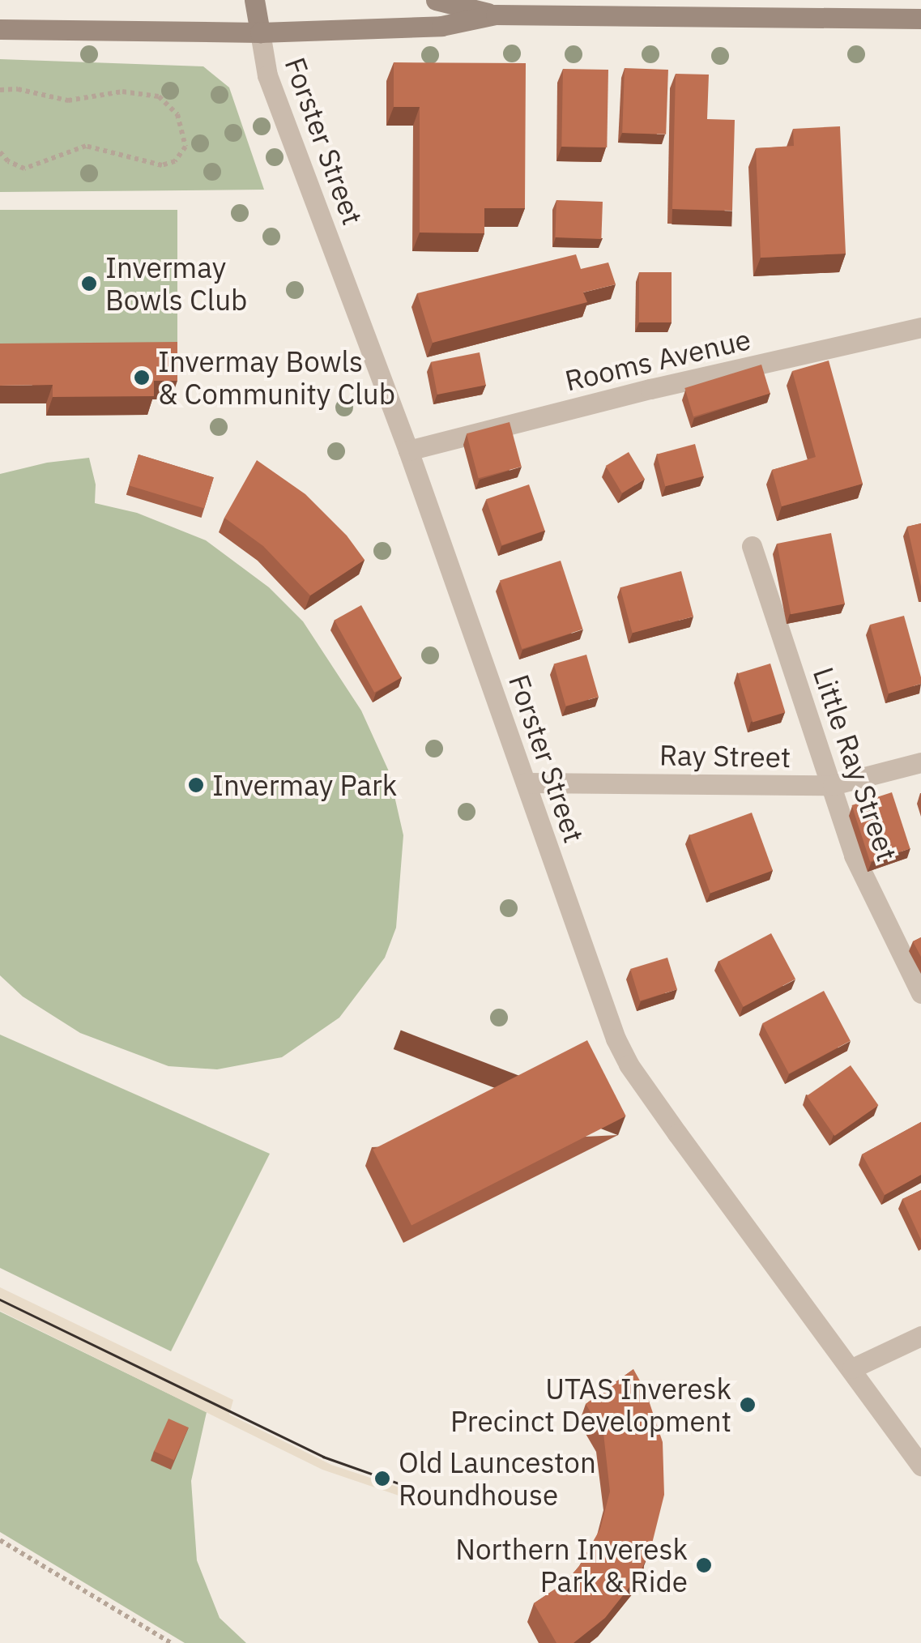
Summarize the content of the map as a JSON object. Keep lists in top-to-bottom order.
{
  "streets": {
    "main road": ["Forster Street"],
    "street": ["Rooms Avenue", "Ray Street", "Little Ray Street"]
  },
  "crossings": [
    ["Forster Street", "Rooms Avenue"],
    ["Forster Street", "Ray Street"],
    ["Ray Street", "Little Ray Street"]
  ],
  "places": [
    "Invermay Bowls Club",
    "Invermay Bowls & Community Club",
    "Invermay Park",
    "UTAS Inveresk Precinct Development",
    "Old Launceston Roundhouse",
    "Northern Inveresk Park & Ride"
  ]
}
